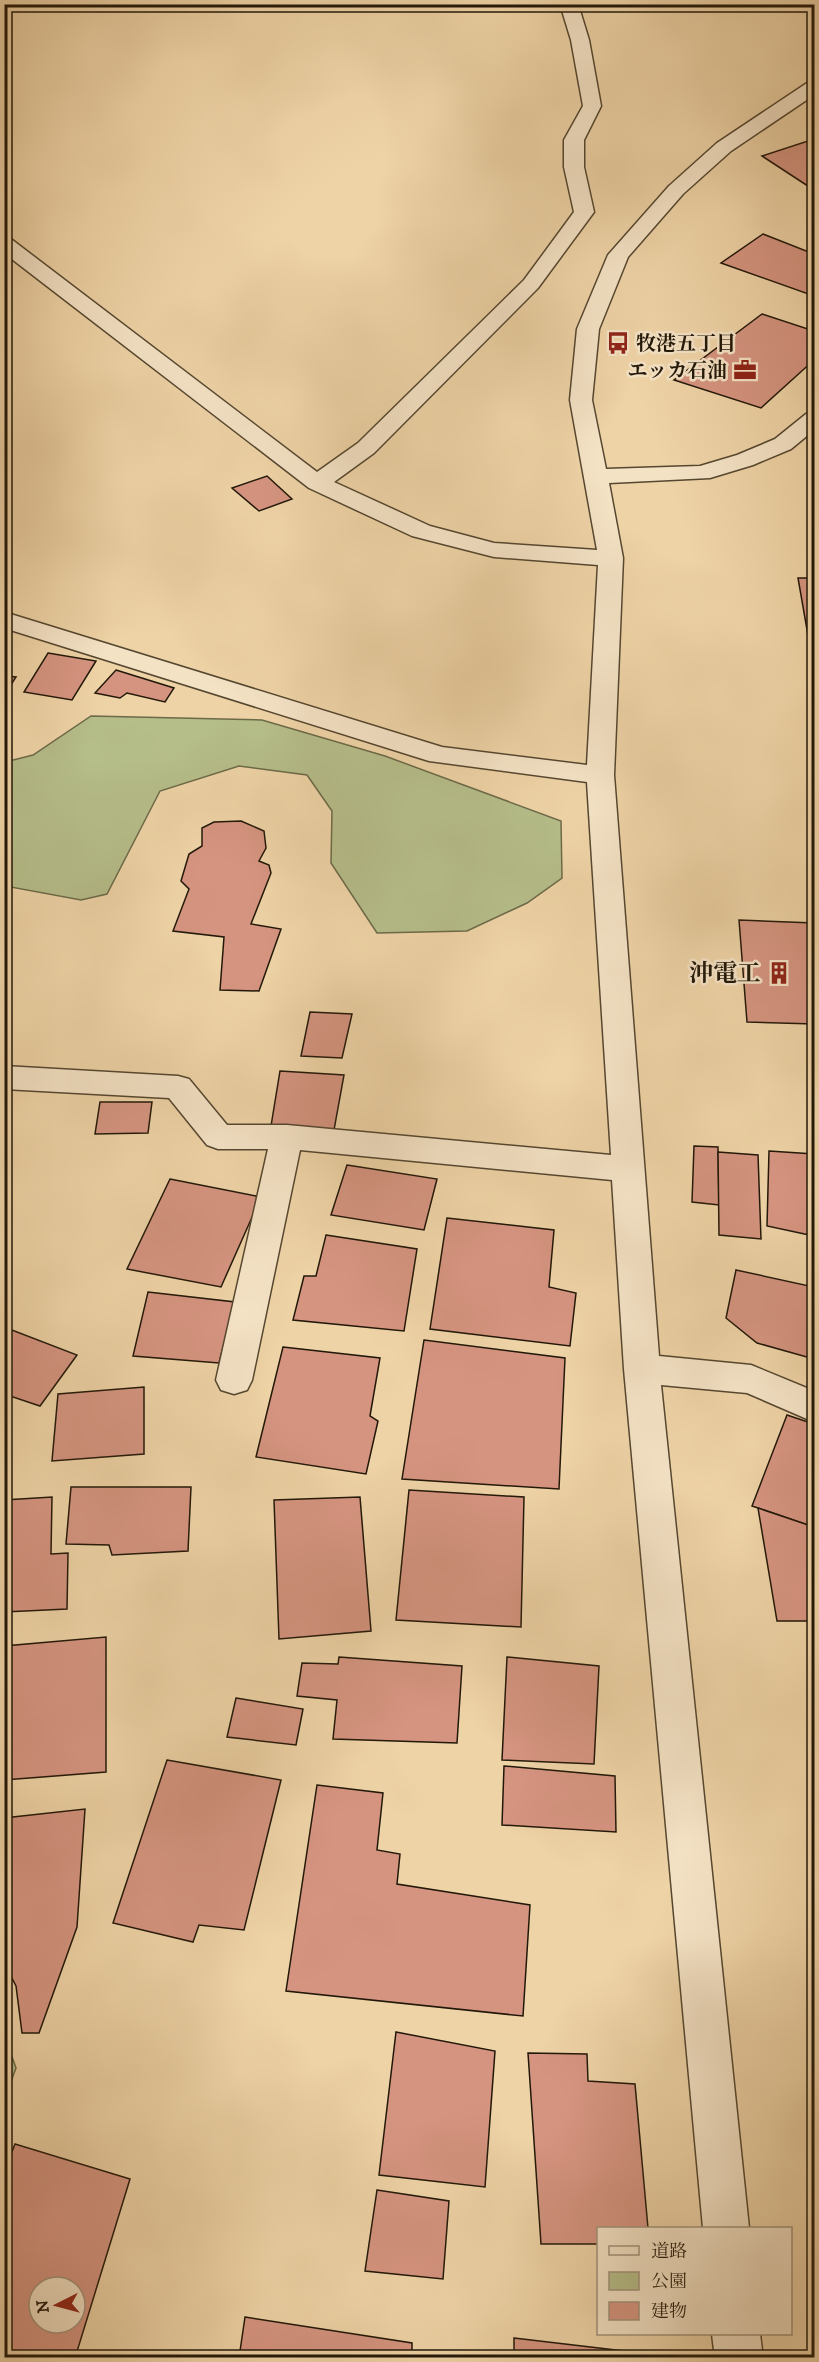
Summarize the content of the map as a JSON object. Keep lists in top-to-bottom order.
{
  "places": {
    "bus stop": ["牧港五丁目"],
    "office": ["エッカ石油"],
    "building": ["沖電工"]
  },
  "legend": ["道路", "公園", "建物"],
  "north": "left"
}
